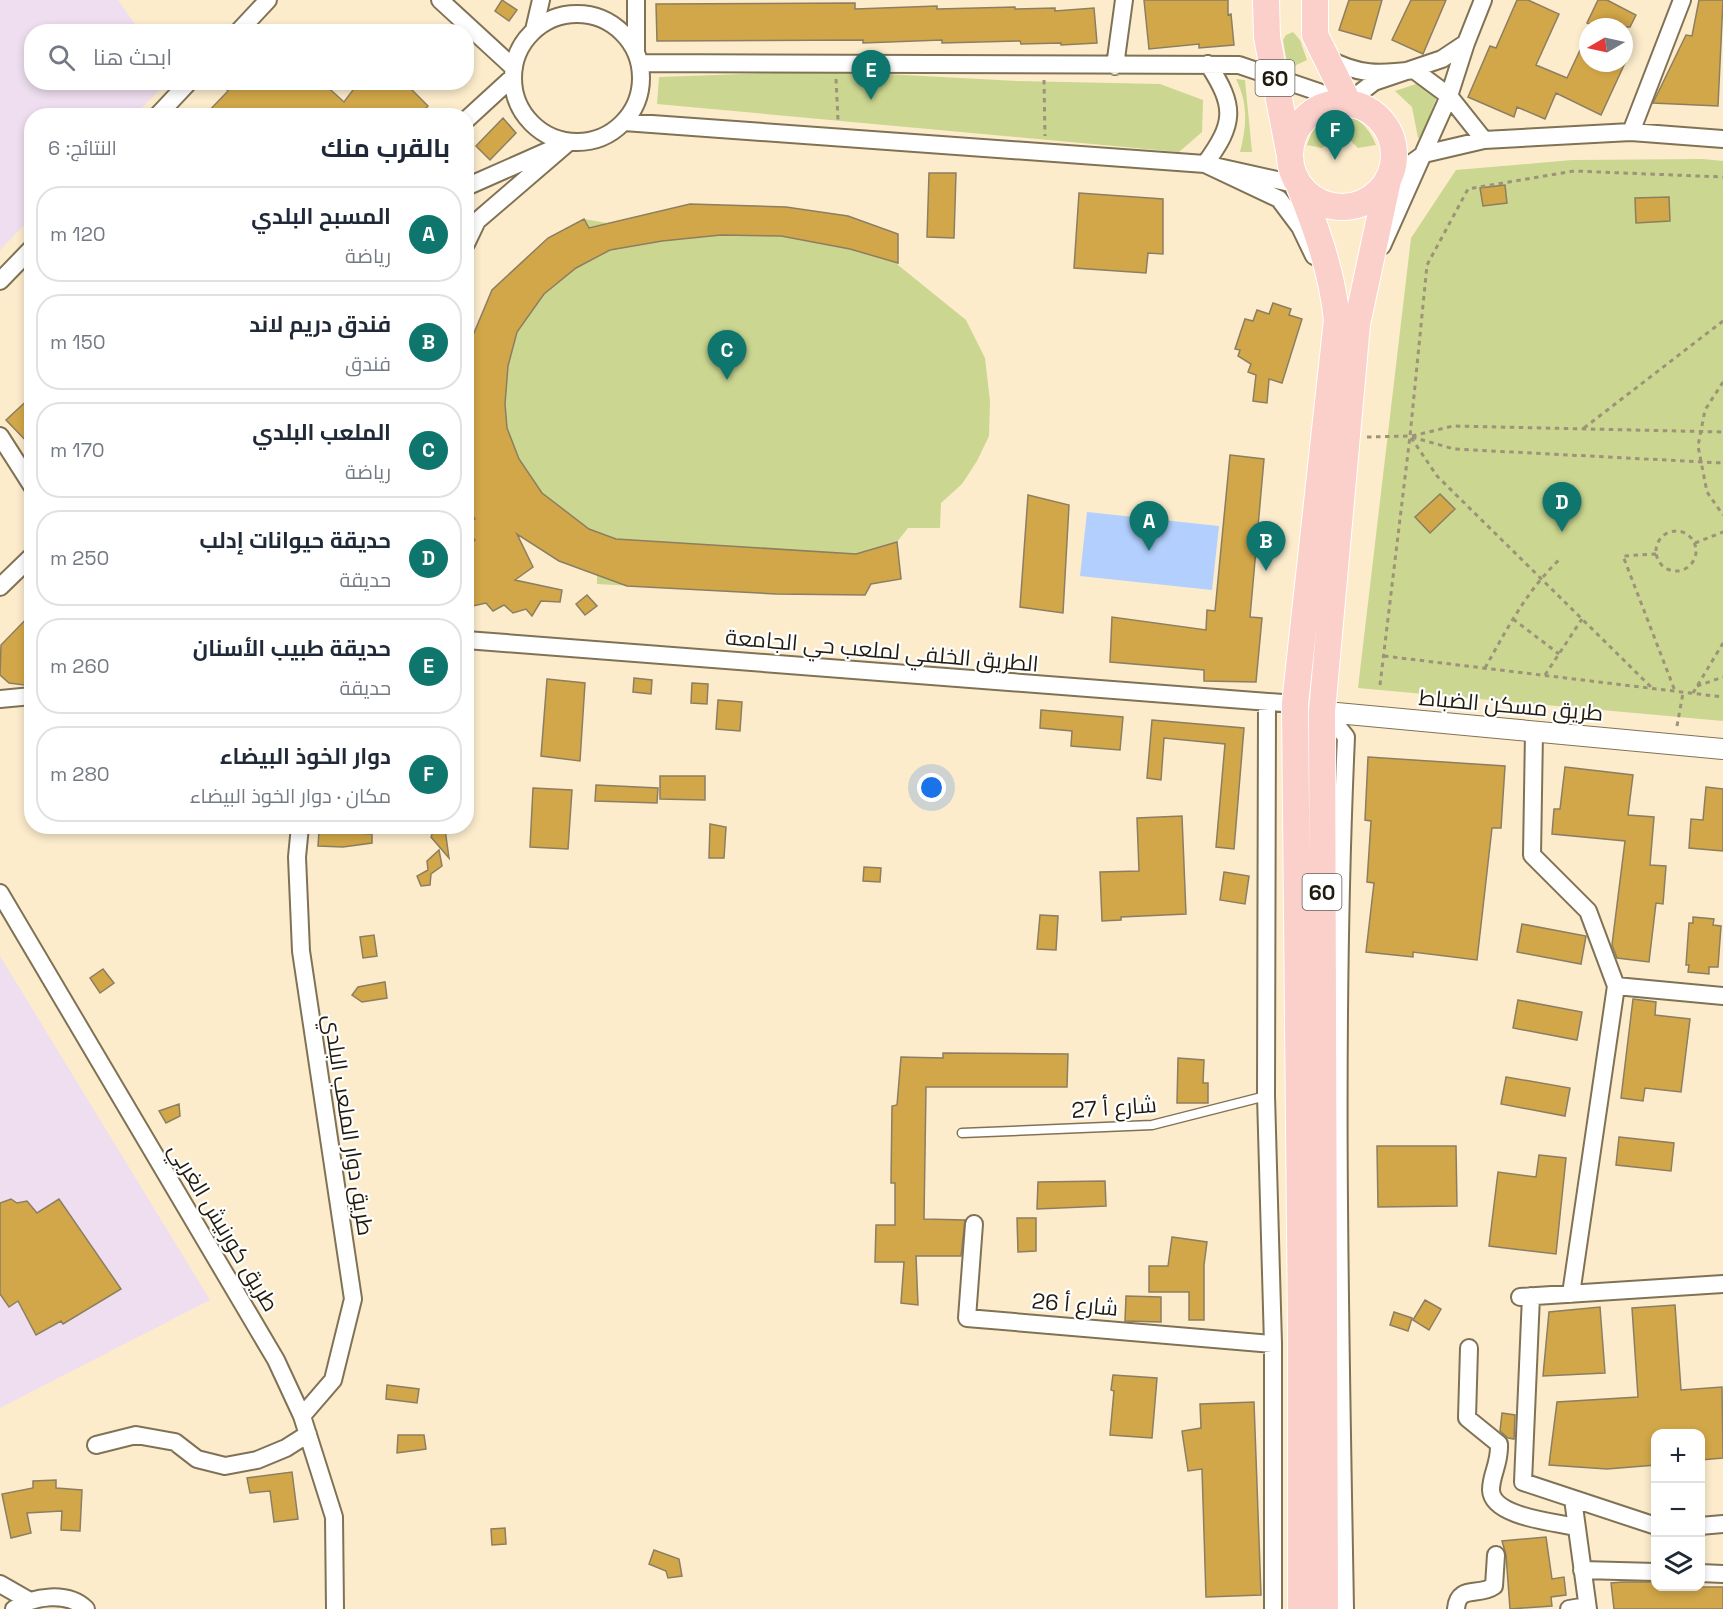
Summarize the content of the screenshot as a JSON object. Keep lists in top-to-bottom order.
{
  "streets": {
    "main road": ["60"],
    "street": [
      "الطريق الخلفي لملعب حي الجامعة",
      "طريق مسكن الضباط",
      "طريق دوار الملعب البلدي",
      "طريق كورنيش الغربي",
      "شارع أ 26"
    ],
    "lane": ["شارع أ 27"]
  },
  "crossings": [
    ["60", "الطريق الخلفي لملعب حي الجامعة"],
    ["60", "طريق مسكن الضباط"],
    ["الطريق الخلفي لملعب حي الجامعة", "طريق مسكن الضباط"],
    ["طريق دوار الملعب البلدي", "طريق كورنيش الغربي"]
  ],
  "north": "left",
  "page": {
    "search": "ابحث هنا",
    "pins": [
      "E",
      "F",
      "C",
      "D",
      "A",
      "B"
    ],
    "heading": ["بالقرب منك", "النتائج: 6"],
    "list": [
      {
        "mark": "A",
        "name": "المسبح البلدي",
        "note": "رياضة",
        "value": "120 m"
      },
      {
        "mark": "B",
        "name": "فندق دريم لاند",
        "note": "فندق",
        "value": "150 m"
      },
      {
        "mark": "C",
        "name": "الملعب البلدي",
        "note": "رياضة",
        "value": "170 m"
      },
      {
        "mark": "D",
        "name": "حديقة حيوانات إدلب",
        "note": "حديقة",
        "value": "250 m"
      },
      {
        "mark": "E",
        "name": "حديقة طبيب الأسنان",
        "note": "حديقة",
        "value": "260 m"
      },
      {
        "mark": "F",
        "name": "دوار الخوذ البيضاء",
        "note": "مكان · دوار الخوذ البيضاء",
        "value": "280 m"
      }
    ],
    "map_buttons": ["+", "−"]
  }
}
